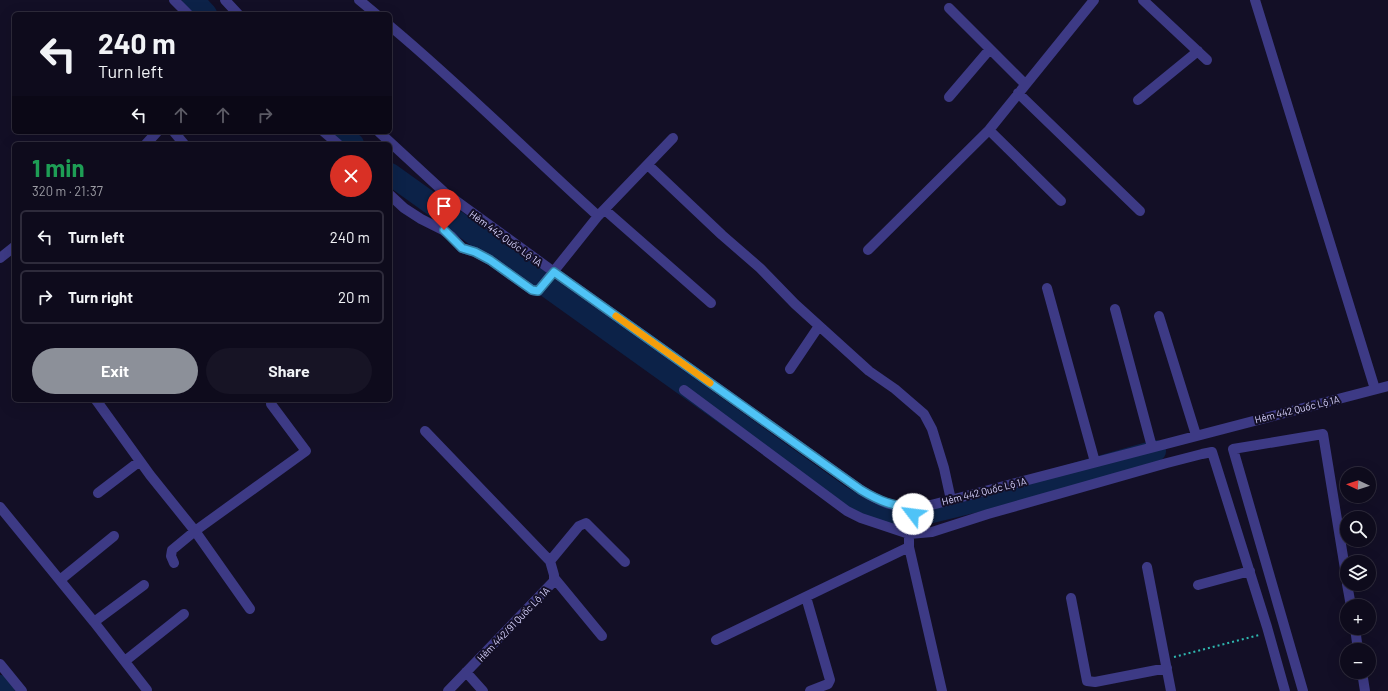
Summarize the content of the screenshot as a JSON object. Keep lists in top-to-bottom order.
{
  "streets": {
    "street": ["Hẻm 442 Quốc Lộ 1A", "Hẻm 442/91 Quốc Lộ 1A"]
  },
  "north": "left",
  "page": {
    "turn": ["240 m", "Turn left"],
    "heading": ["1 min", "320 m · 21:37"],
    "list": [
      {
        "name": "Turn left",
        "value": "240 m"
      },
      {
        "name": "Turn right",
        "value": "20 m"
      }
    ],
    "buttons": ["Exit", "Share"],
    "map_buttons": ["+", "−"]
  }
}
